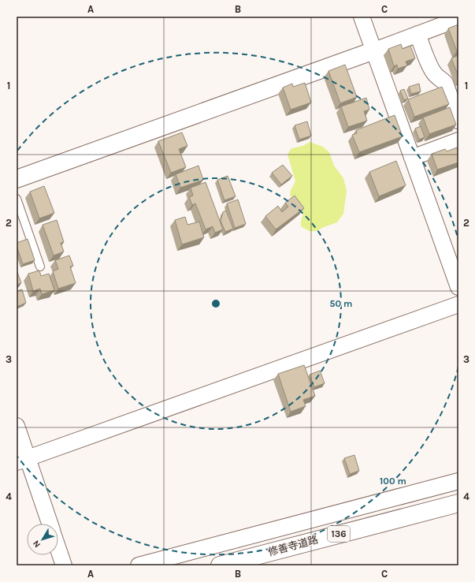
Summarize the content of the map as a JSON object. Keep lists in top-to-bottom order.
{
  "streets": {
    "main road": ["136", "修善寺道路"]
  },
  "north": "bottom left",
  "grid": {
    "columns": ["A", "B", "C"],
    "rows": [
      "1",
      "2",
      "3",
      "4"
    ]
  },
  "rings": ["50 m", "100 m"]
}
